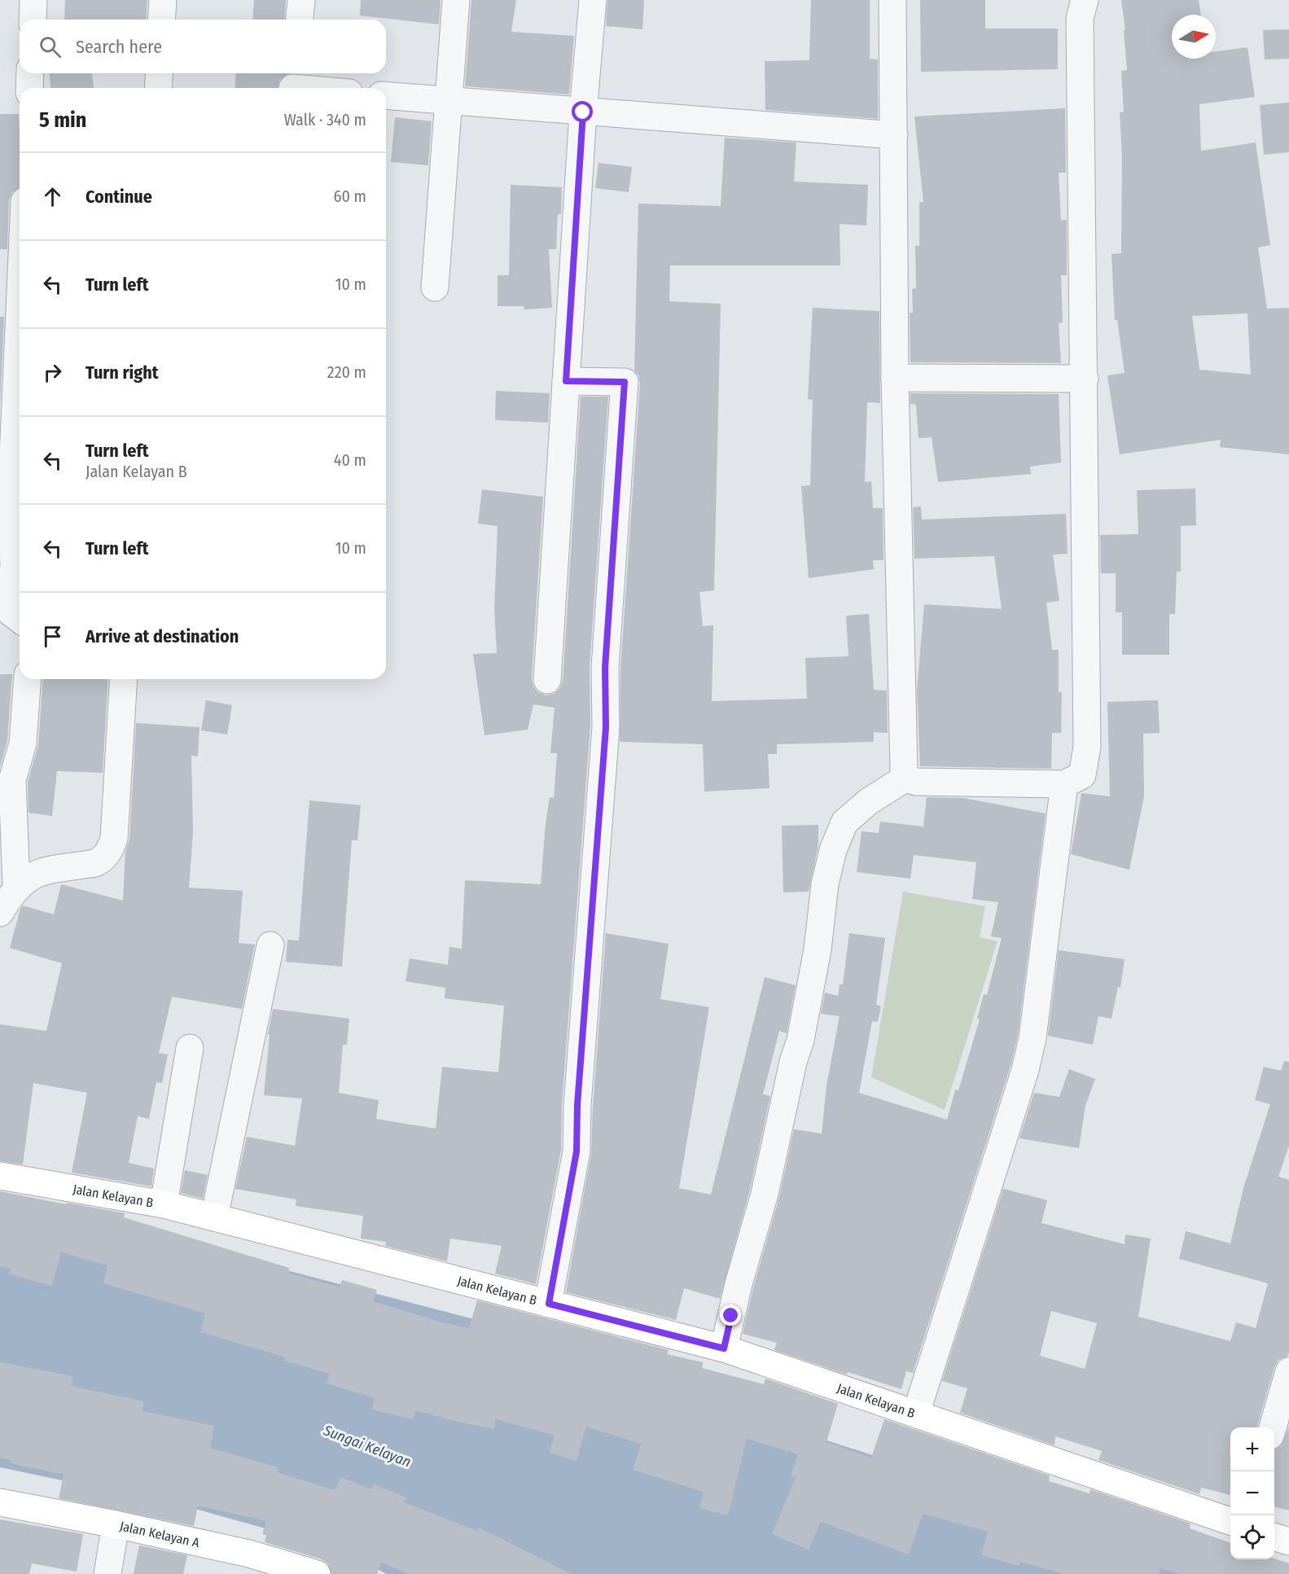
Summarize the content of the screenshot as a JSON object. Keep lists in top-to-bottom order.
{
  "streets": {
    "street": ["Jalan Kelayan B", "Jalan Kelayan A"]
  },
  "water": ["Sungai Kelayan"],
  "north": "right",
  "page": {
    "search": "Search here",
    "heading": ["5 min", "Walk · 340 m"],
    "list": [
      ["Continue", "60 m"],
      ["Turn left", "10 m"],
      ["Turn right", "220 m"],
      ["Turn left", "Jalan Kelayan B", "40 m"],
      ["Turn left", "10 m"],
      "Arrive at destination"
    ],
    "map_buttons": ["+", "−"]
  }
}
